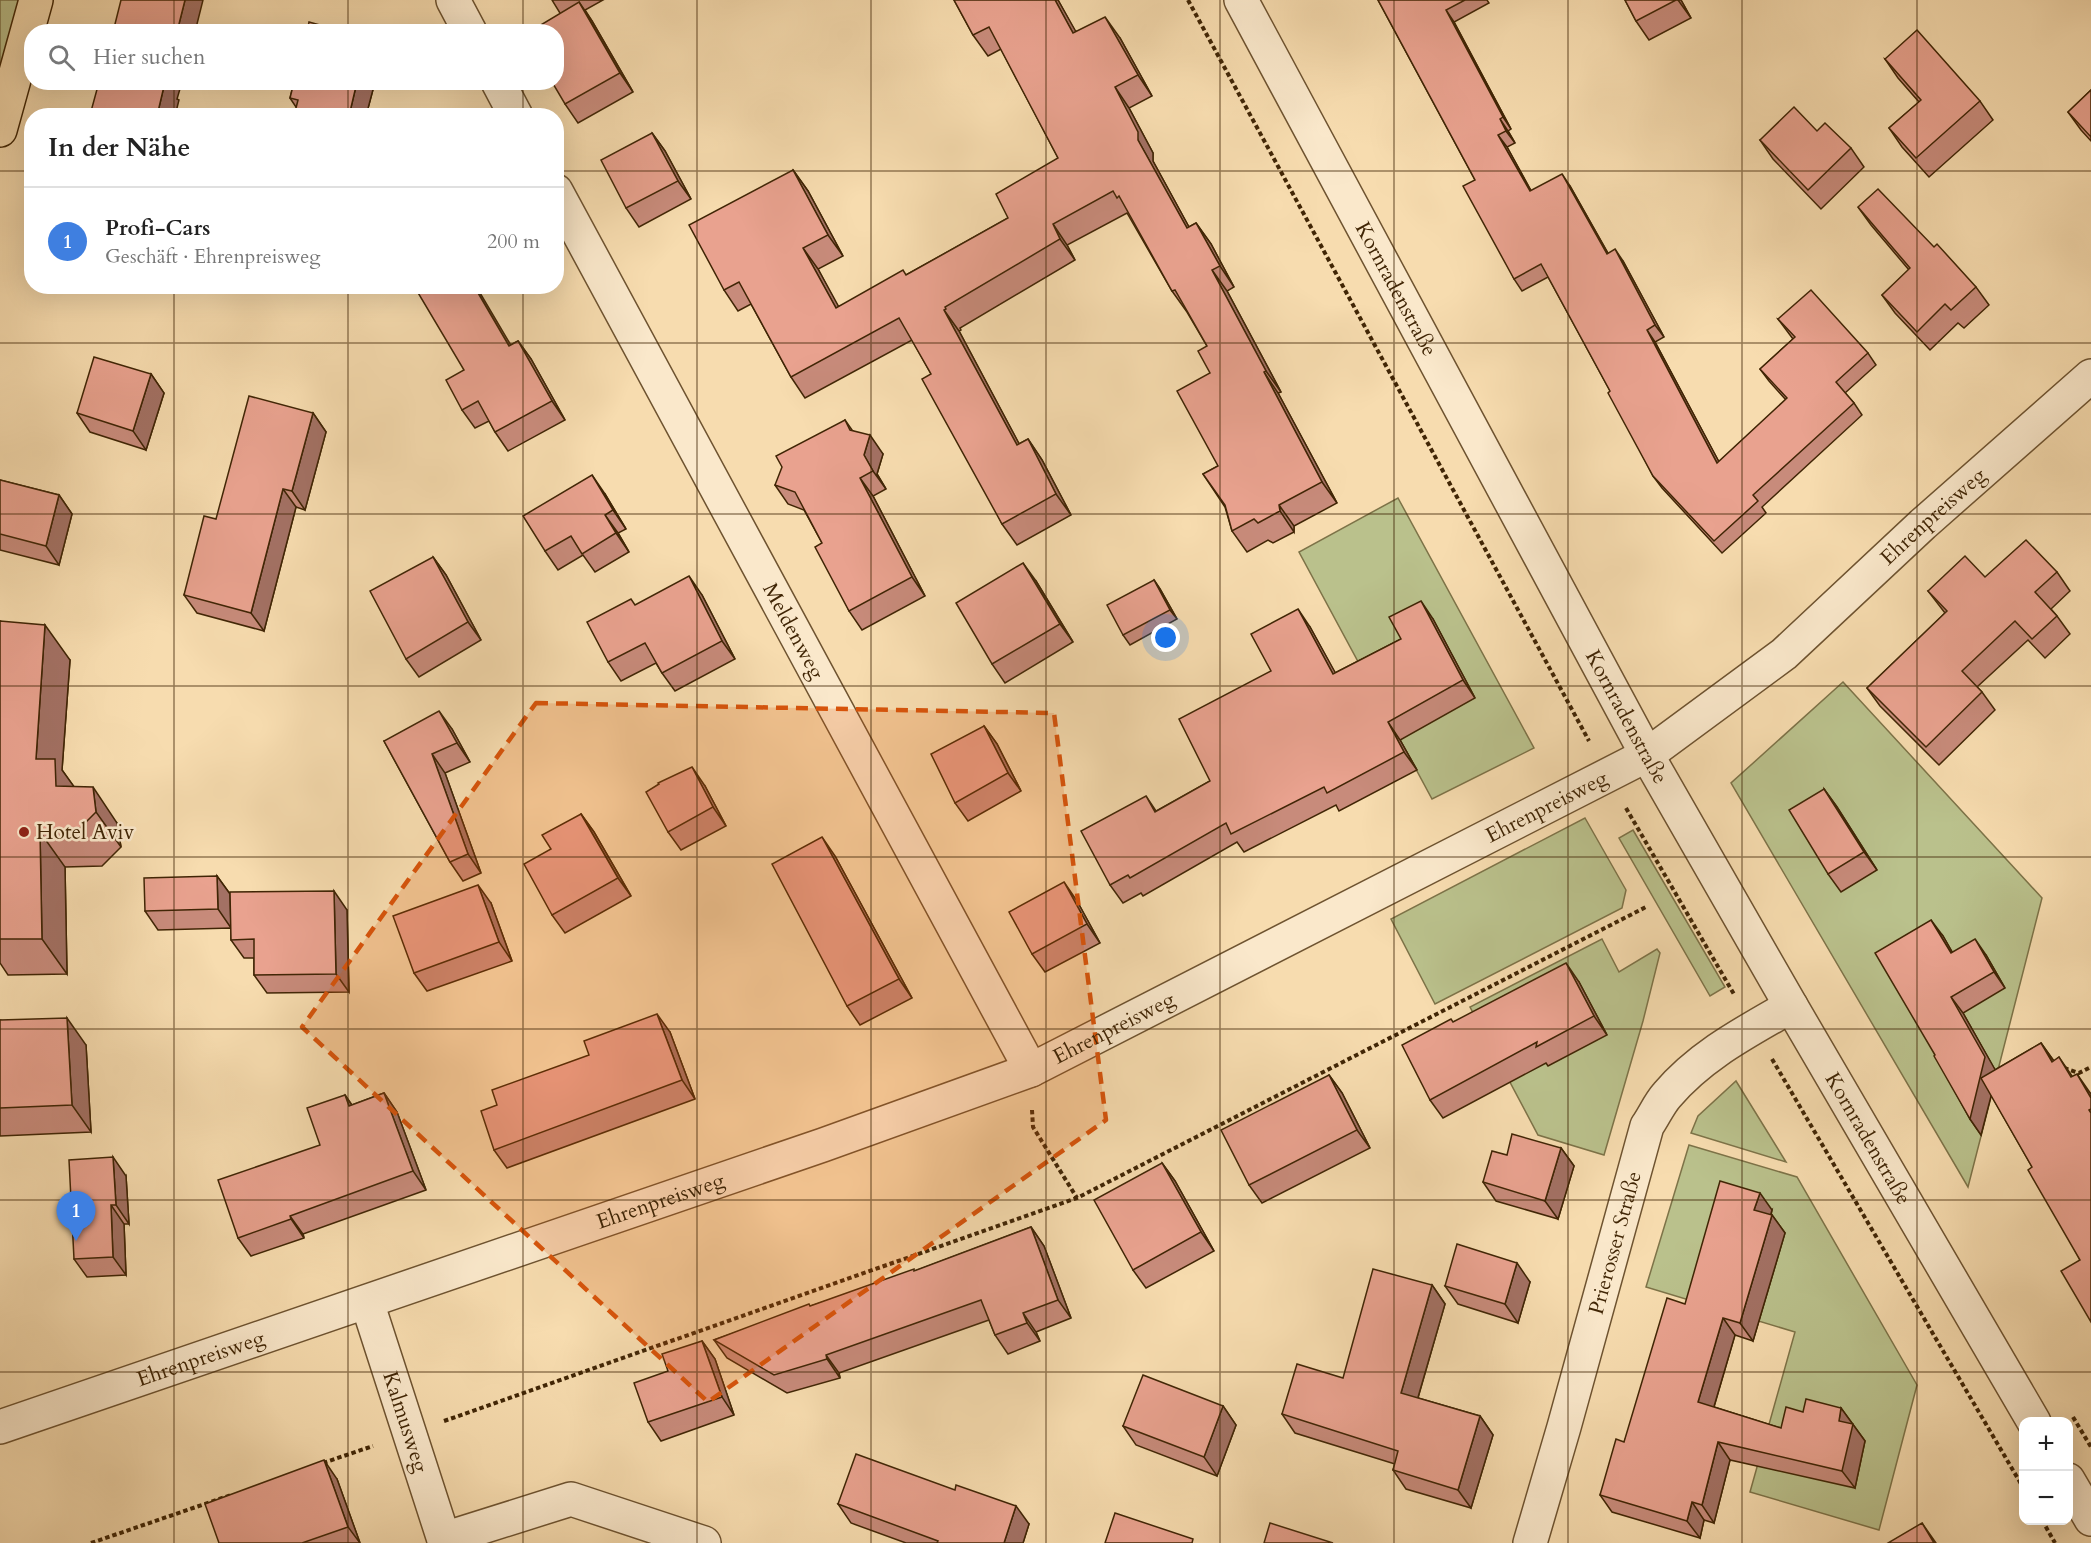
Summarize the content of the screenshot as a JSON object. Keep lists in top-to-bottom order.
{
  "streets": {
    "street": [
      "Kornradenstraße",
      "Ehrenpreisweg",
      "Meldenweg",
      "Prierosser Straße",
      "Kalmusweg"
    ]
  },
  "crossings": [
    ["Kornradenstraße", "Ehrenpreisweg"],
    ["Kornradenstraße", "Prierosser Straße"],
    ["Ehrenpreisweg", "Meldenweg"],
    ["Ehrenpreisweg", "Kalmusweg"]
  ],
  "places": ["Hotel Aviv"],
  "page": {
    "search": "Hier suchen",
    "heading": "In der Nähe",
    "list": [
      {
        "mark": "1",
        "name": "Profi-Cars",
        "note": "Geschäft · Ehrenpreisweg",
        "value": "200 m"
      }
    ],
    "pins": "1",
    "map_buttons": ["+", "−"]
  }
}
